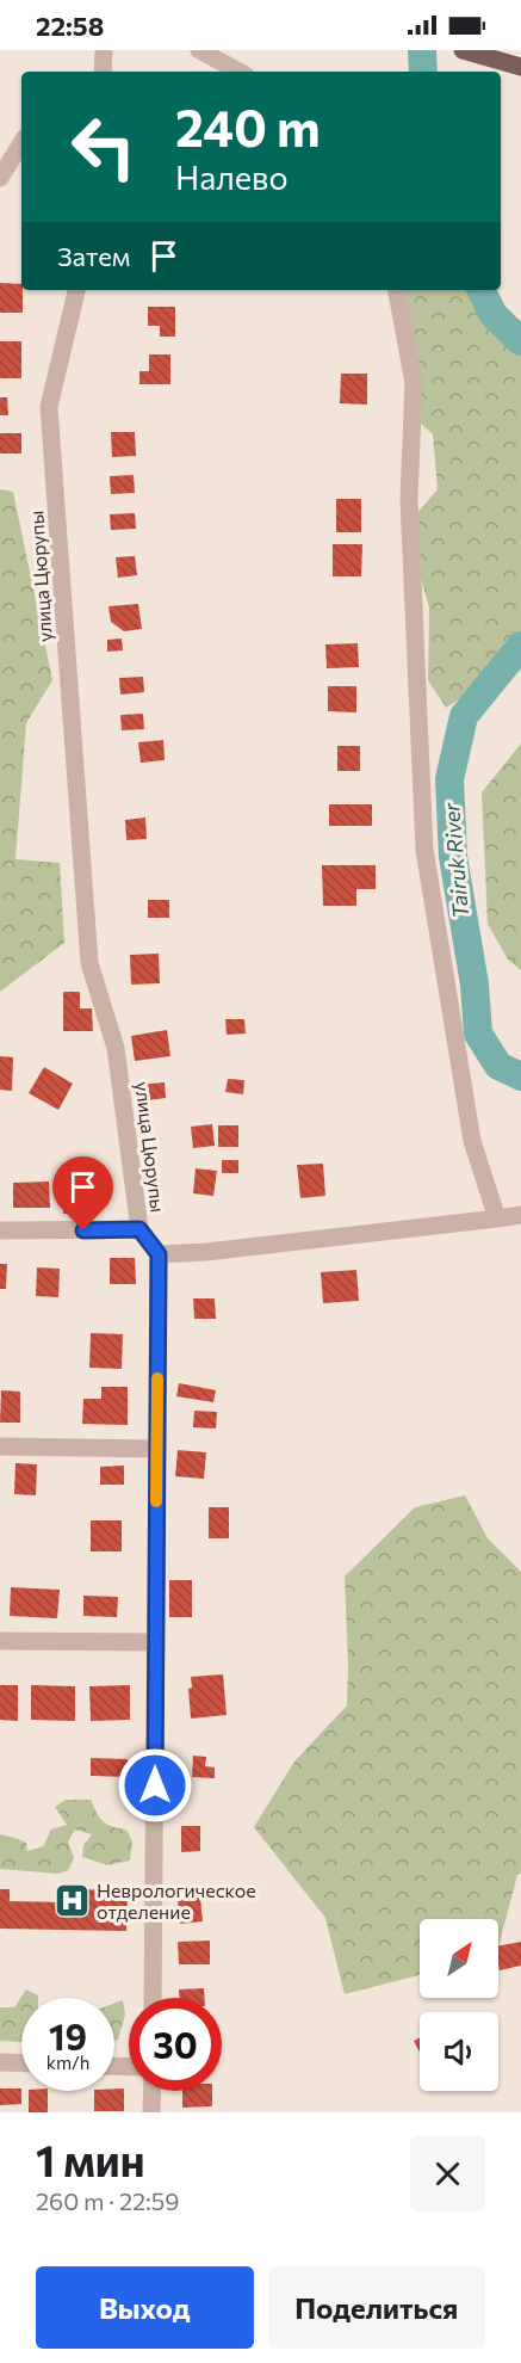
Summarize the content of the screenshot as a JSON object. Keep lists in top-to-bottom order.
{
  "streets": {
    "street": ["улица Цюрупы"]
  },
  "water": ["Tairuk River"],
  "places": {
    "hospital": ["Неврологическое отделение"]
  },
  "north": "top right",
  "page": {
    "status": "22:58",
    "turn": ["240 m", "Налево"],
    "then": "Затем",
    "speed": "19 km/h",
    "limit": "30",
    "heading": ["1 мин", "260 m · 22:59"],
    "buttons": ["Выход", "Поделиться"]
  }
}
